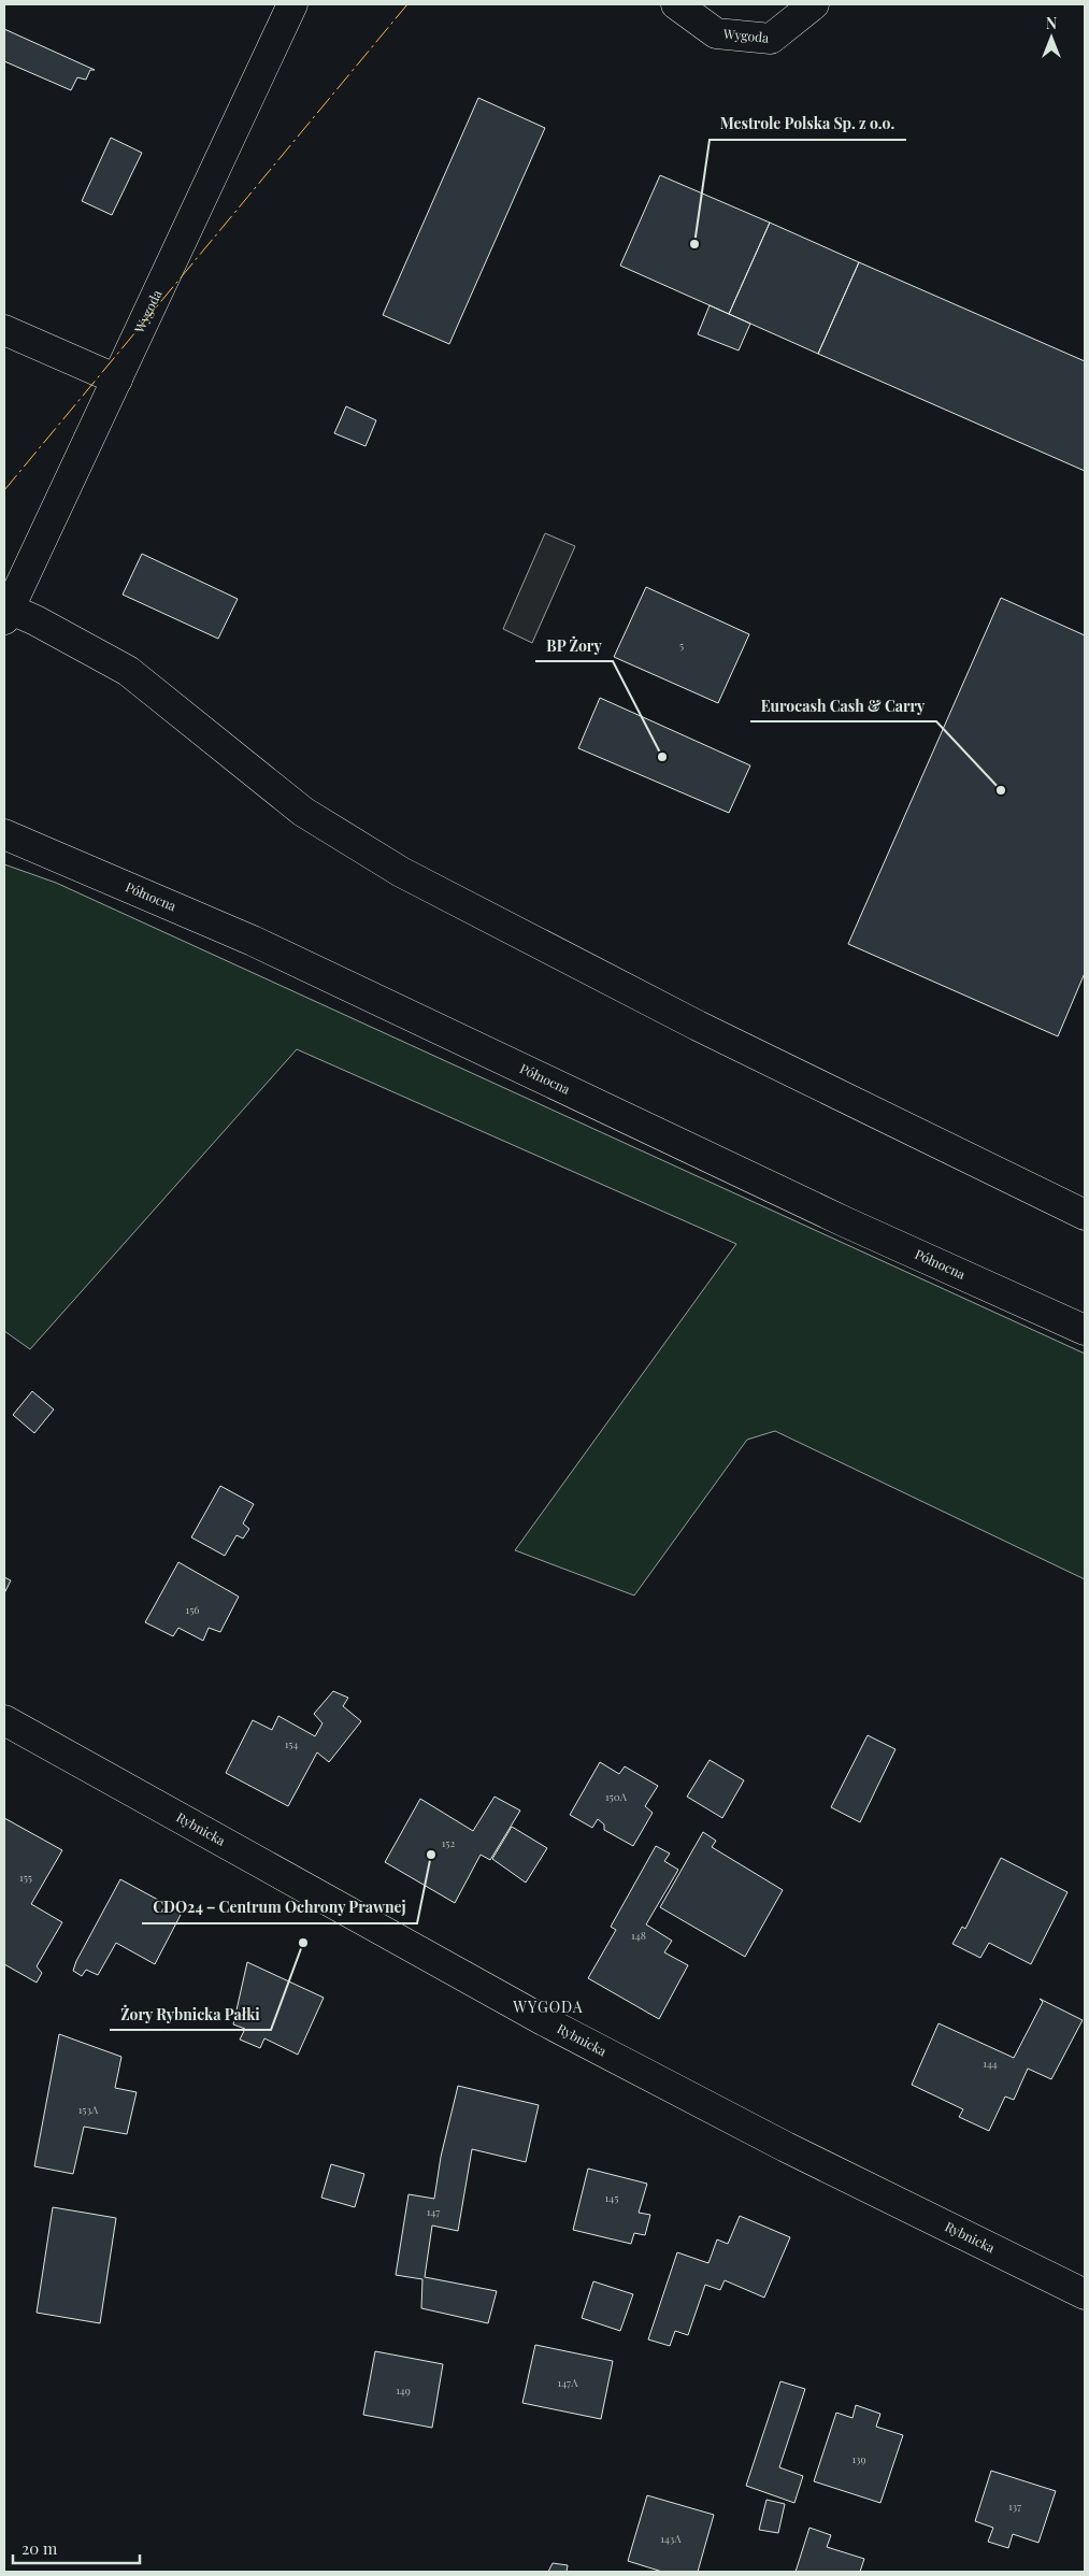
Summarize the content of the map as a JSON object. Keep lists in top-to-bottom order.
{
  "streets": {
    "street": ["Wygoda", "Północna", "Rybnicka"]
  },
  "districts": ["WYGODA"],
  "places": [
    "Mestrole Polska Sp. z o.o.",
    "BP Żory",
    "Eurocash Cash & Carry",
    "CDO24 – Centrum Ochrony Prawnej",
    "Żory Rybnicka Pałki"
  ],
  "house_numbers": [
    "5",
    "156",
    "154",
    "150A",
    "152",
    "155",
    "148",
    "144",
    "153A",
    "145",
    "147",
    "147A",
    "149",
    "139",
    "137",
    "143A"
  ],
  "scale_bar": "20 m",
  "north": "top"
}
